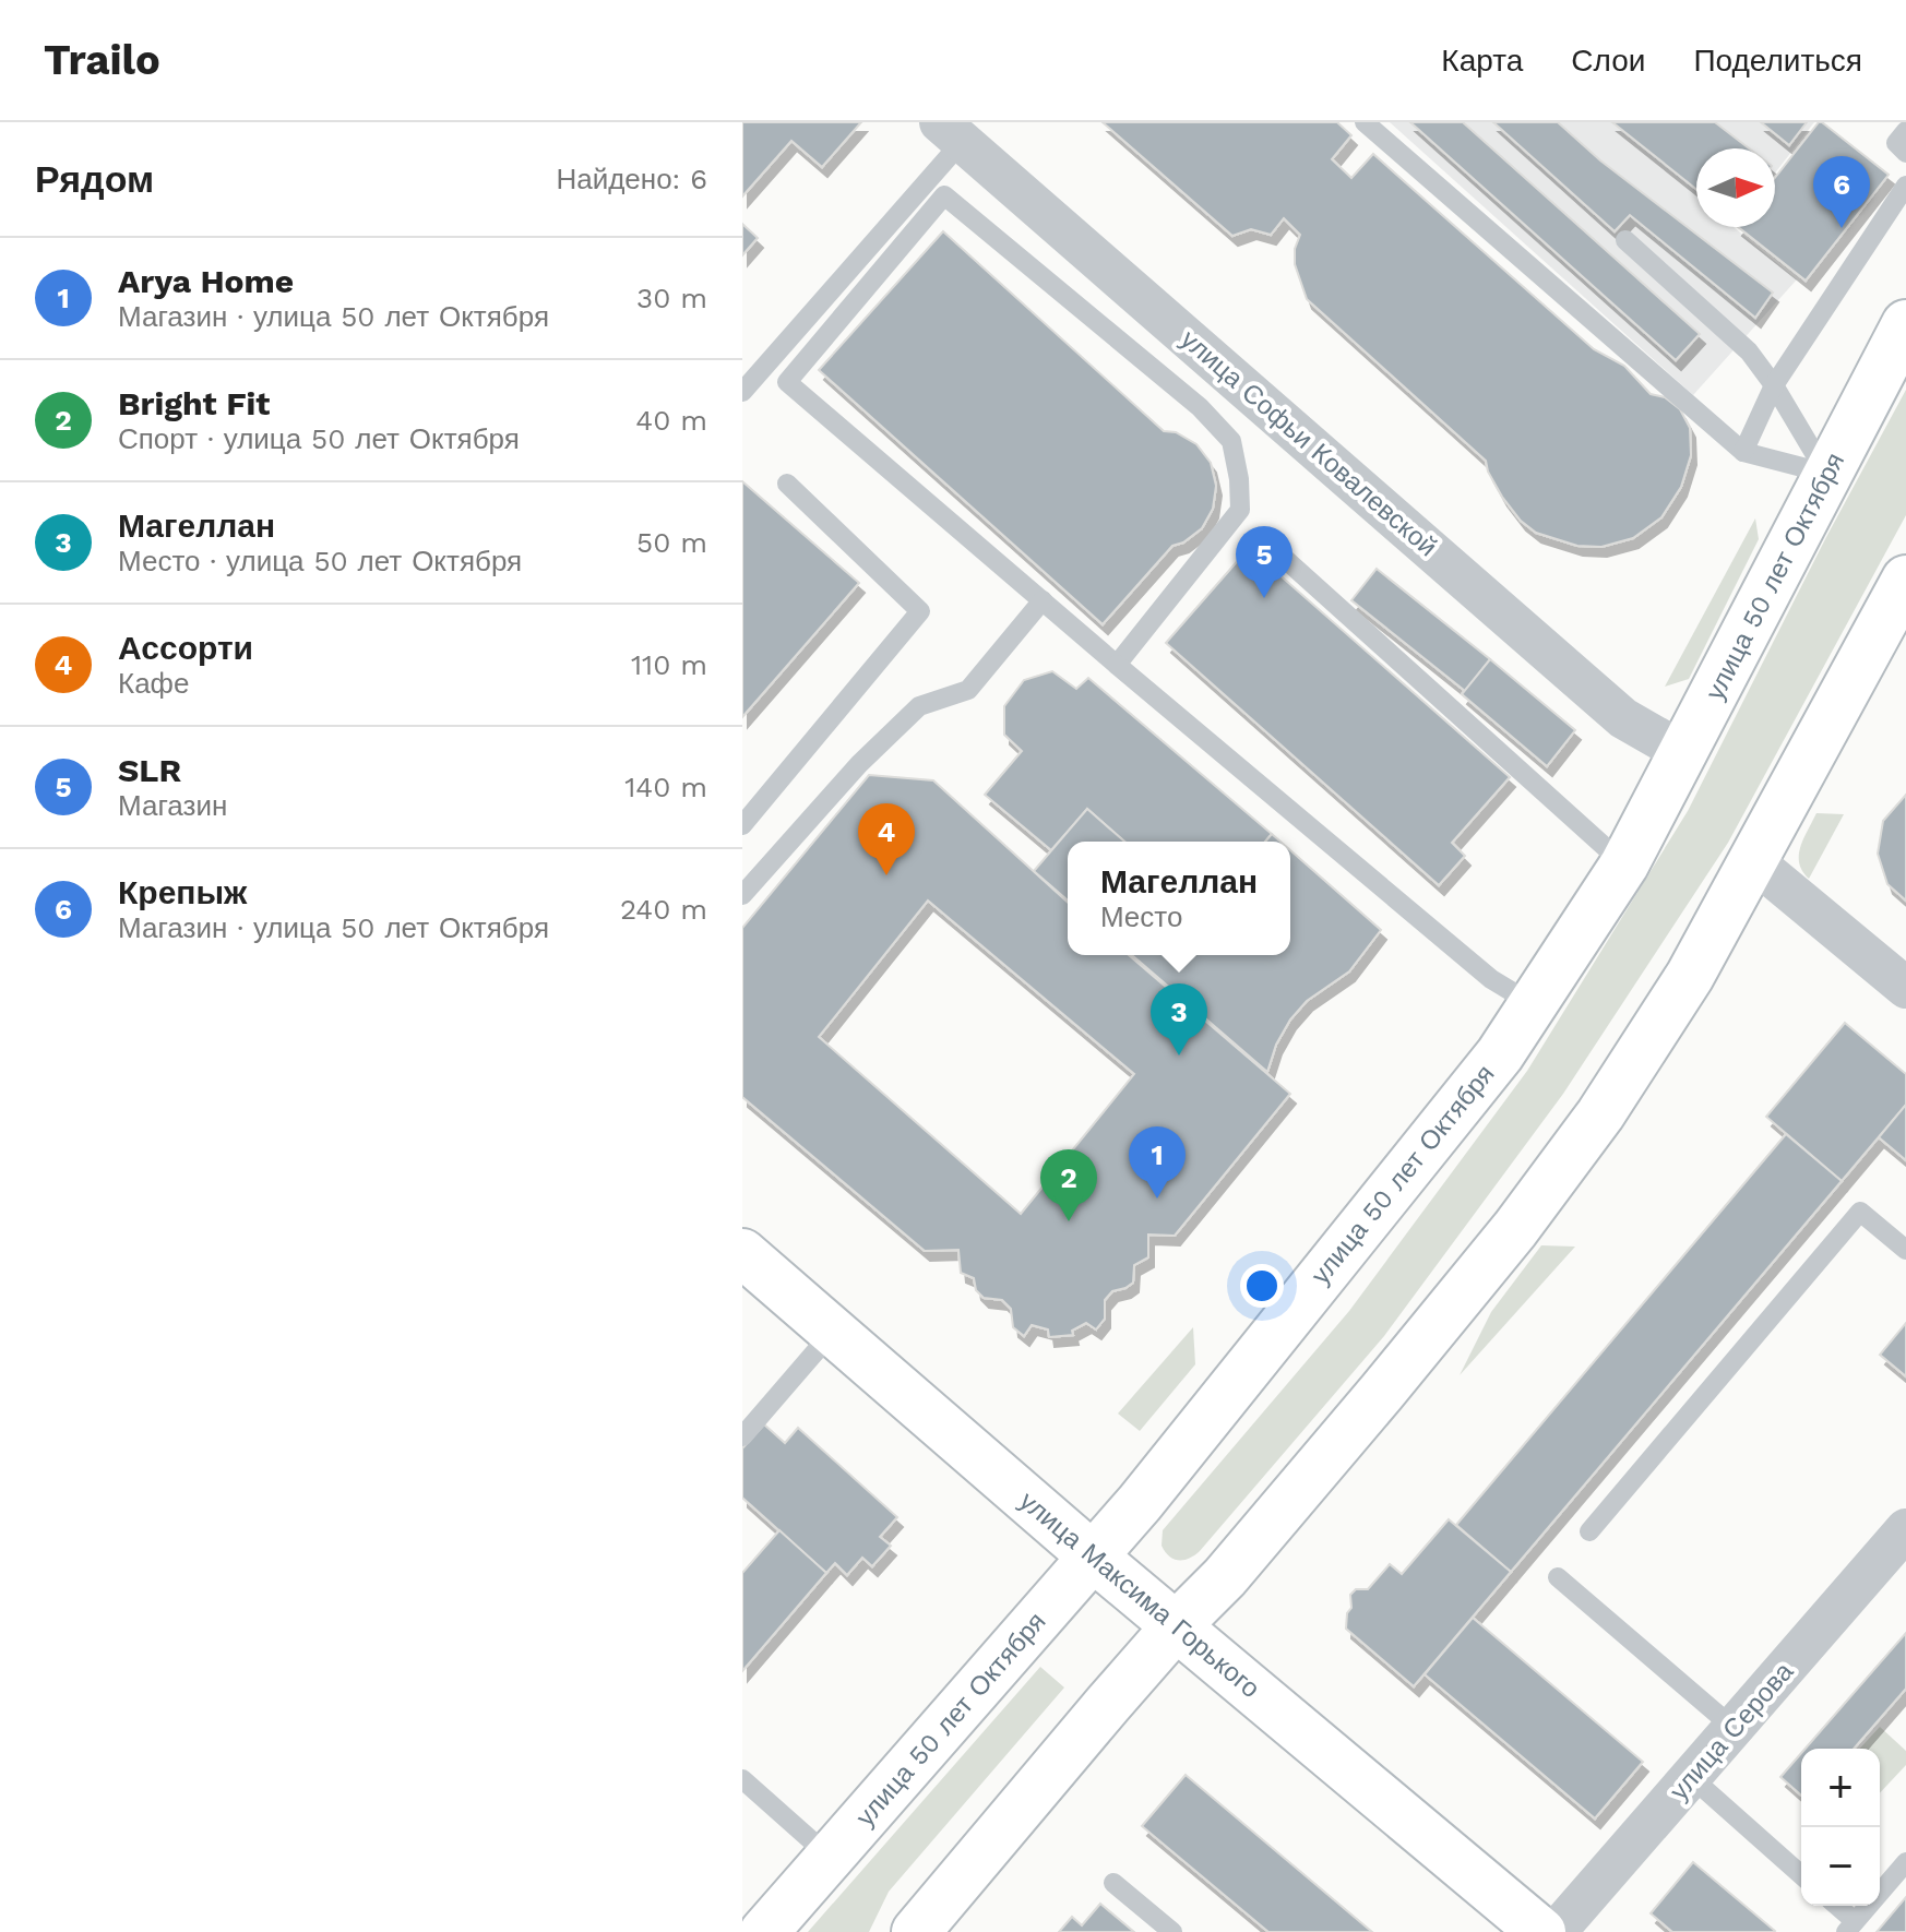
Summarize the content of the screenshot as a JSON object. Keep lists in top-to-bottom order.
{
  "streets": {
    "main road": ["улица 50 лет Октября", "улица Максима Горького"],
    "street": ["улица Софьи Ковалевской", "улица Серова"]
  },
  "crossings": [
    ["улица Софьи Ковалевской", "улица 50 лет Октября"],
    ["улица 50 лет Октября", "улица Максима Горького"]
  ],
  "north": "right",
  "page": {
    "header": "Trailo",
    "nav": ["Карта", "Слои", "Поделиться"],
    "heading": ["Рядом", "Найдено: 6"],
    "pins": [
      "6",
      "5",
      "4",
      "3",
      "1",
      "2"
    ],
    "list": [
      {
        "mark": "1",
        "name": "Arya Home",
        "note": "Магазин · улица 50 лет Октября",
        "value": "30 m"
      },
      {
        "mark": "2",
        "name": "Bright Fit",
        "note": "Спорт · улица 50 лет Октября",
        "value": "40 m"
      },
      {
        "mark": "3",
        "name": "Магеллан",
        "note": "Место · улица 50 лет Октября",
        "value": "50 m"
      },
      {
        "mark": "4",
        "name": "Ассорти",
        "note": "Кафе",
        "value": "110 m"
      },
      {
        "mark": "5",
        "name": "SLR",
        "note": "Магазин",
        "value": "140 m"
      },
      {
        "mark": "6",
        "name": "Крепыж",
        "note": "Магазин · улица 50 лет Октября",
        "value": "240 m"
      }
    ],
    "popup": ["Магеллан", "Место"],
    "map_buttons": ["+", "−"]
  }
}
